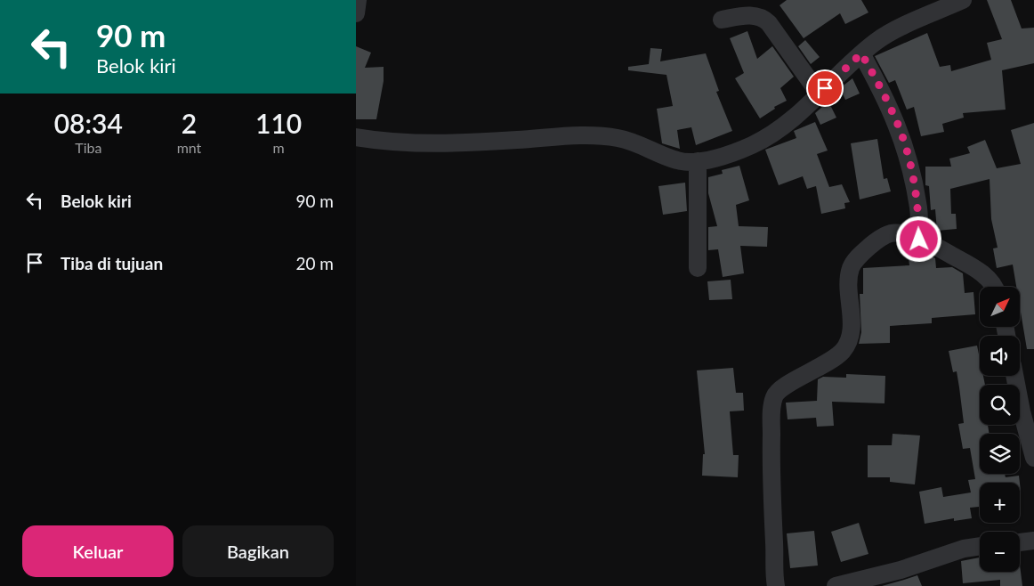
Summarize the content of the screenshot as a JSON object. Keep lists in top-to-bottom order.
{
  "north": "top right",
  "page": {
    "turn": ["90 m", "Belok kiri"],
    "eta": [
      "08:34",
      "Tiba",
      "2",
      "mnt",
      "110",
      "m"
    ],
    "list": [
      {
        "name": "Belok kiri",
        "value": "90 m"
      },
      {
        "name": "Tiba di tujuan",
        "value": "20 m"
      }
    ],
    "map_buttons": ["+", "−"],
    "buttons": ["Keluar", "Bagikan"]
  }
}
